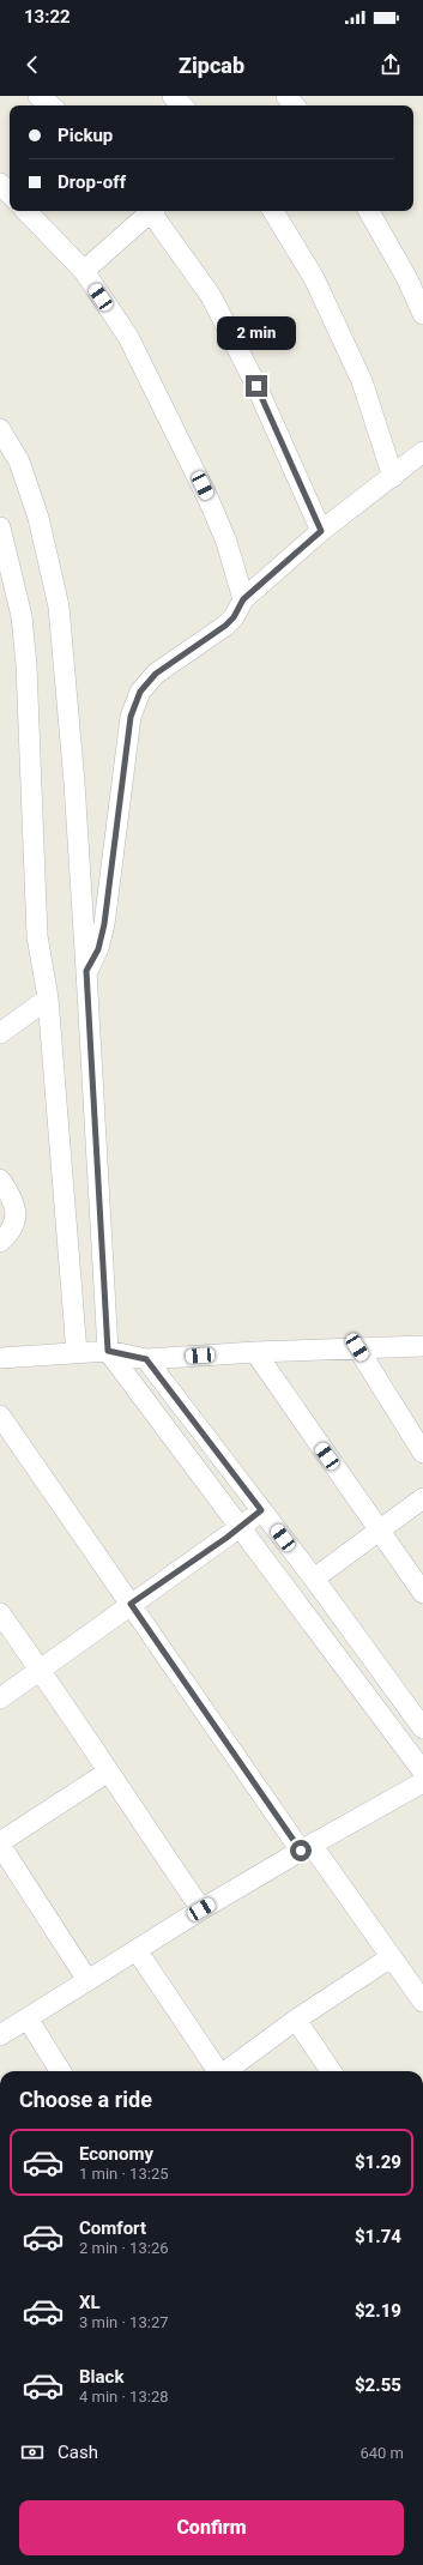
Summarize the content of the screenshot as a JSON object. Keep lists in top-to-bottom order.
{
  "page": {
    "status": "13:22",
    "header": "Zipcab",
    "banner": ["Pickup", "Drop-off"],
    "bubble": "2 min",
    "heading": "Choose a ride",
    "list": [
      {
        "name": "Economy",
        "note": "1 min · 13:25",
        "value": "$1.29"
      },
      {
        "name": "Comfort",
        "note": "2 min · 13:26",
        "value": "$1.74"
      },
      {
        "name": "XL",
        "note": "3 min · 13:27",
        "value": "$2.19"
      },
      {
        "name": "Black",
        "note": "4 min · 13:28",
        "value": "$2.55"
      }
    ],
    "pay": ["Cash", "640 m"],
    "buttons": "Confirm"
  }
}
